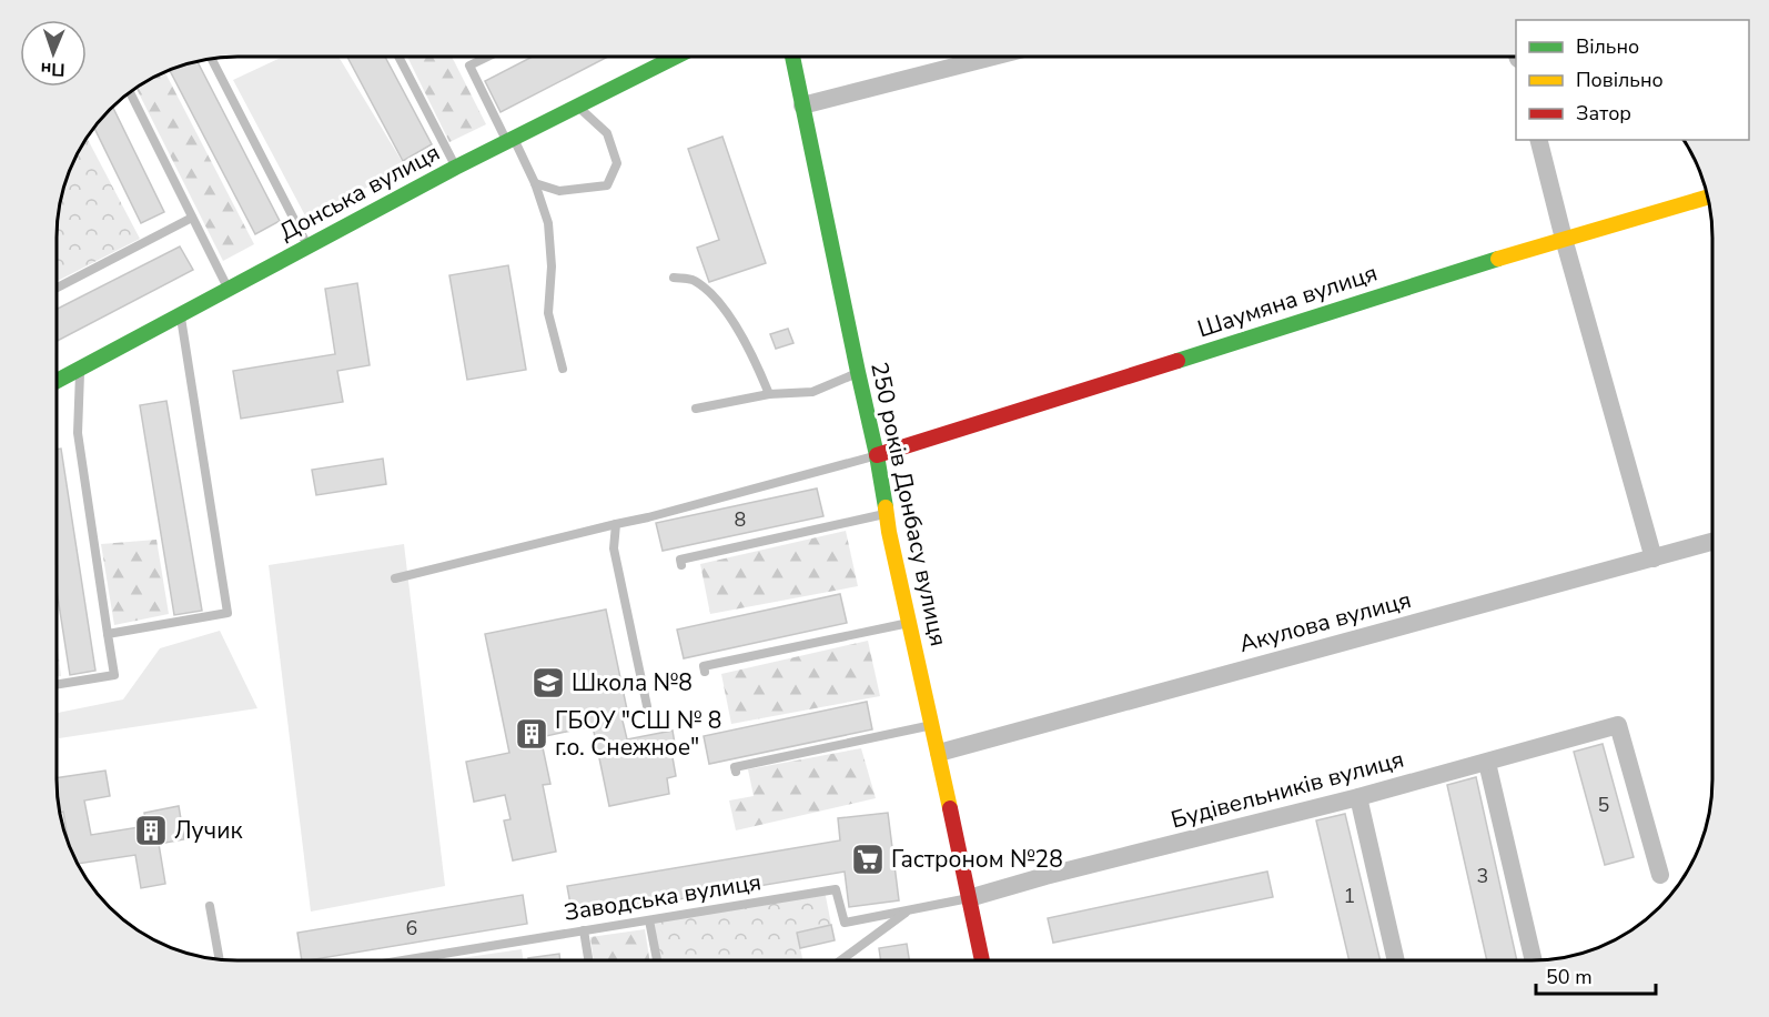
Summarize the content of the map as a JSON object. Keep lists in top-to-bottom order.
{
  "streets": {
    "street": [
      "Донська вулиця",
      "Шаумяна вулиця",
      "250 років Донбасу вулиця",
      "Акулова вулиця",
      "Будівельників вулиця"
    ],
    "lane": ["Заводська вулиця"]
  },
  "crossings": [
    ["Шаумяна вулиця", "250 років Донбасу вулиця"],
    ["250 років Донбасу вулиця", "Акулова вулиця"],
    ["250 років Донбасу вулиця", "Будівельників вулиця"],
    ["250 років Донбасу вулиця", "Заводська вулиця"],
    ["Будівельників вулиця", "Заводська вулиця"]
  ],
  "places": {
    "school or university": ["Школа №8"],
    "building": ["ГБОУ \"СШ № 8 г.о. Снежное\"", "Лучик"],
    "supermarket": ["Гастроном №28"]
  },
  "house_numbers": [
    "8",
    "5",
    "3",
    "1",
    "6"
  ],
  "legend": ["Вільно", "Повільно", "Затор"],
  "scale_bar": "50 m",
  "north": "bottom"
}
